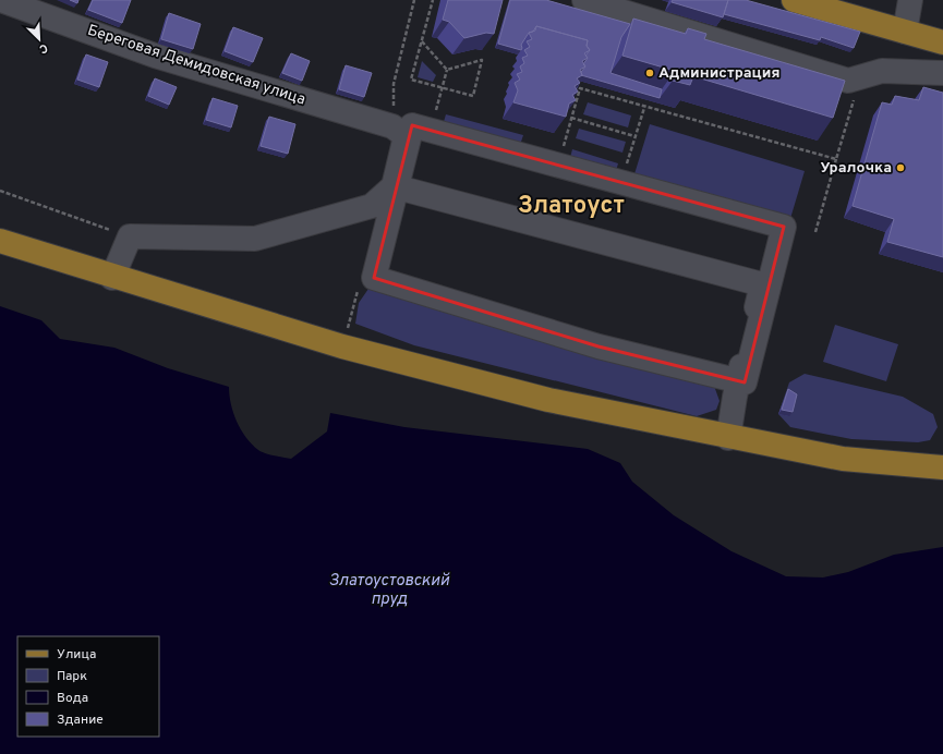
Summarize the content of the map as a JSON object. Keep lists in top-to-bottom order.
{
  "streets": {
    "street": ["Береговая Демидовская улица"]
  },
  "districts": ["Златоуст"],
  "water": ["Златоустовский пруд"],
  "places": ["Администрация", "Уралочка"],
  "legend": [
    "Улица",
    "Парк",
    "Вода",
    "Здание"
  ],
  "north": "bottom right"
}
